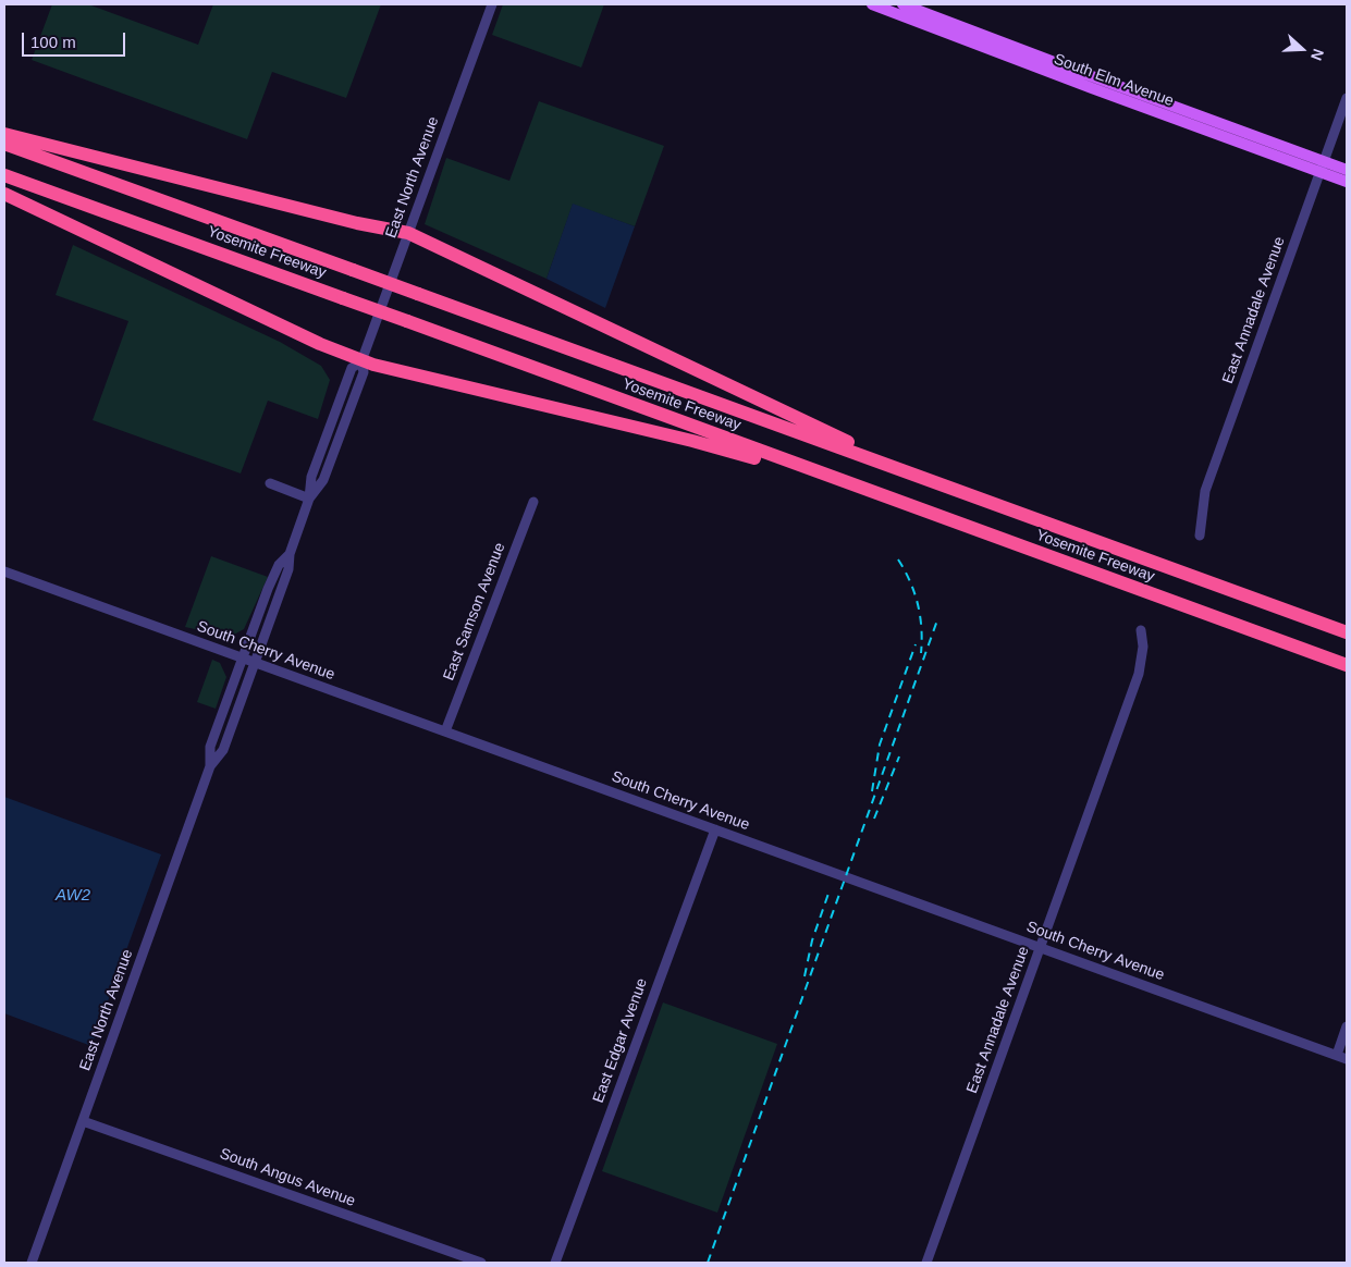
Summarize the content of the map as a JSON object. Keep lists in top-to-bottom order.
{
  "streets": {
    "highway": ["Yosemite Freeway"],
    "main road": ["South Elm Avenue"],
    "street": [
      "East North Avenue",
      "East Annadale Avenue",
      "East Samson Avenue",
      "South Cherry Avenue",
      "East Edgar Avenue",
      "South Angus Avenue"
    ]
  },
  "crossings": [
    ["South Elm Avenue", "East Annadale Avenue"],
    ["East North Avenue", "South Cherry Avenue"],
    ["East North Avenue", "South Angus Avenue"],
    ["East Annadale Avenue", "South Cherry Avenue"],
    ["East Samson Avenue", "South Cherry Avenue"],
    ["South Cherry Avenue", "East Edgar Avenue"]
  ],
  "water": ["AW2"],
  "scale_bar": "100 m",
  "north": "right"
}
